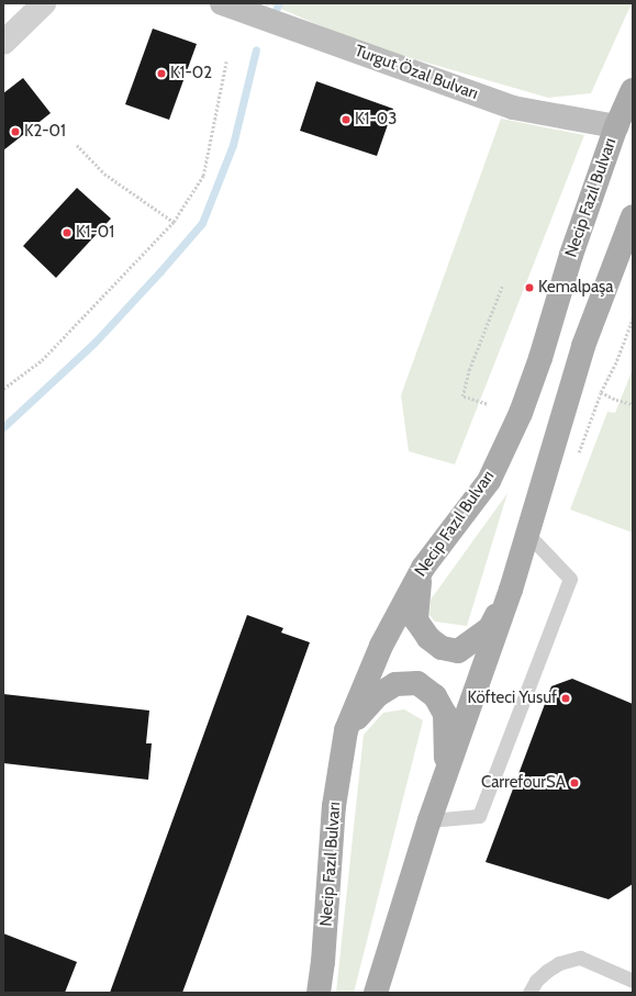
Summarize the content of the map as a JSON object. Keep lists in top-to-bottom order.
{
  "streets": {
    "main road": ["Turgut Özal Bulvarı", "Necip Fazıl Bulvarı"]
  },
  "crossings": [
    ["Turgut Özal Bulvarı", "Necip Fazıl Bulvarı"]
  ],
  "places": [
    "K1-02",
    "K1-03",
    "K2-01",
    "K1-01",
    "Kemalpaşa",
    "Köfteci Yusuf",
    "CarrefourSA"
  ]
}
